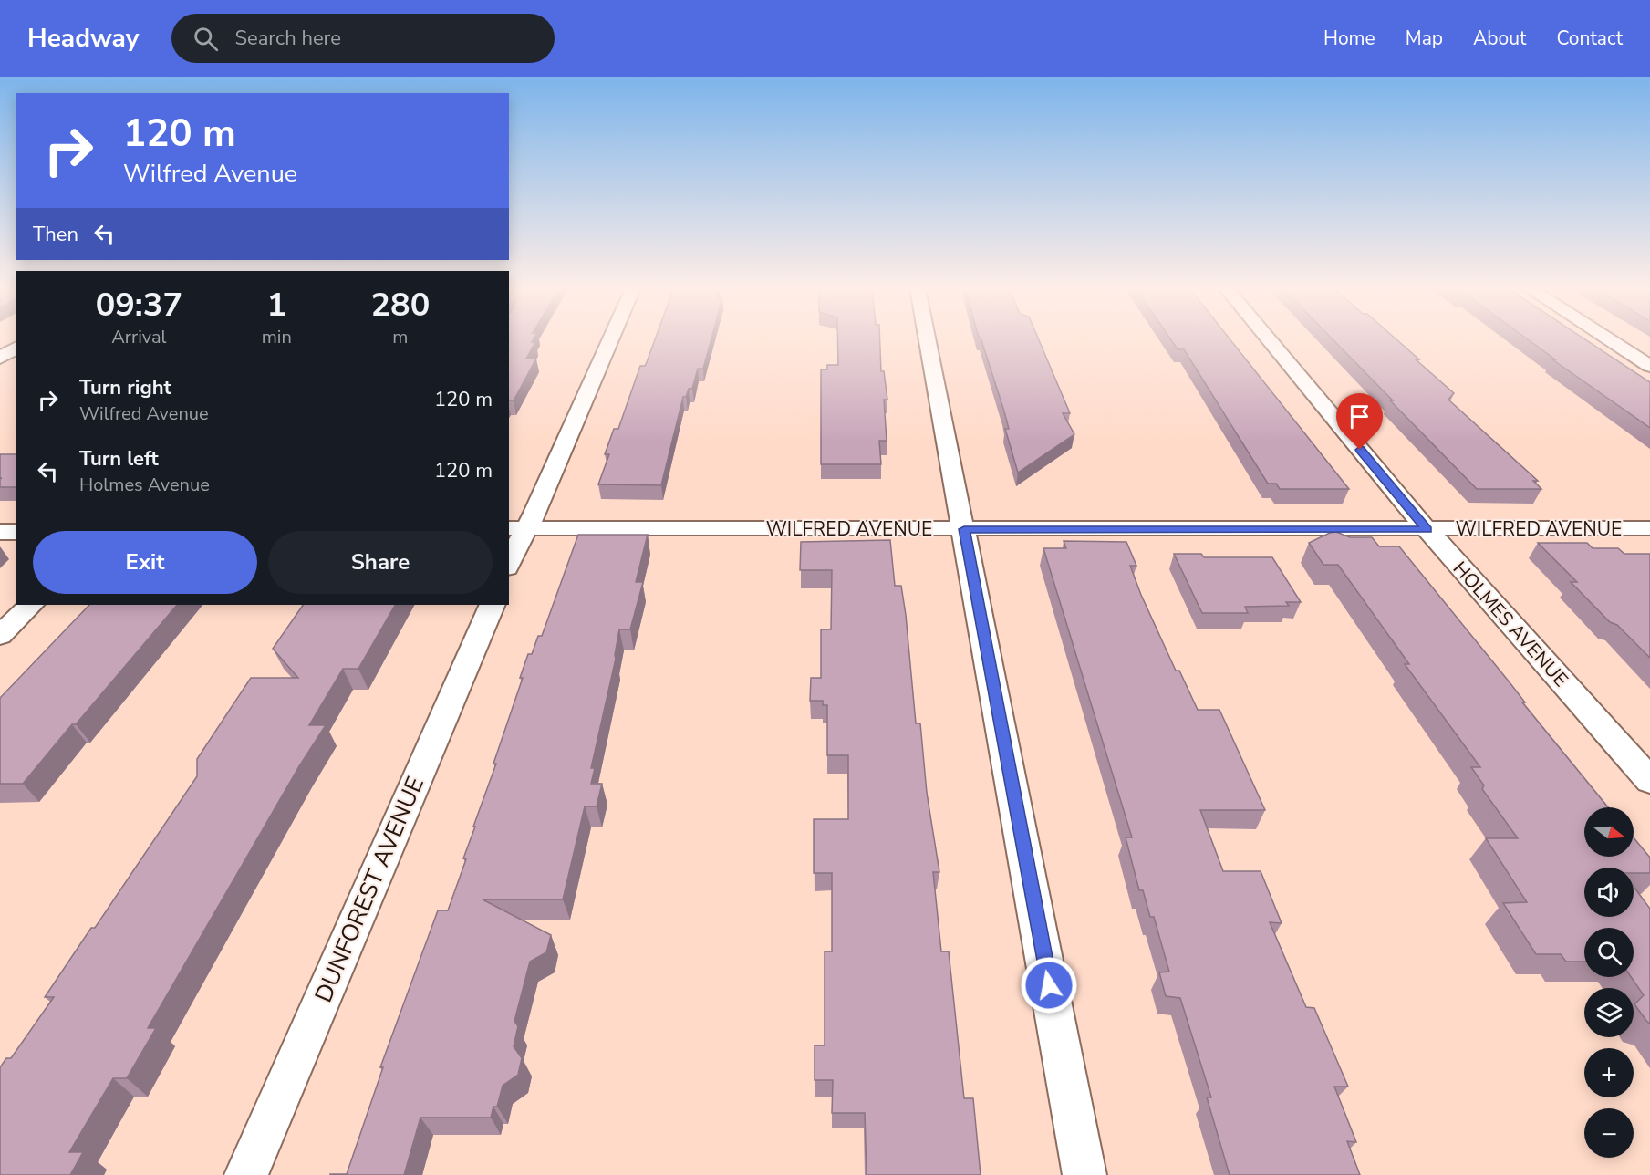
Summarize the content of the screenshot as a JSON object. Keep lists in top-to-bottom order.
{
  "streets": {
    "street": ["WILFRED AVENUE", "HOLMES AVENUE", "DUNFOREST AVENUE"]
  },
  "crossings": [
    ["WILFRED AVENUE", "HOLMES AVENUE"]
  ],
  "north": "right",
  "page": {
    "header": "Headway",
    "search": "Search here",
    "nav": [
      "Home",
      "Map",
      "About",
      "Contact"
    ],
    "turn": ["120 m", "Wilfred Avenue"],
    "then": "Then",
    "eta": [
      "09:37",
      "Arrival",
      "1",
      "min",
      "280",
      "m"
    ],
    "list": [
      {
        "name": "Turn right",
        "note": "Wilfred Avenue",
        "value": "120 m"
      },
      {
        "name": "Turn left",
        "note": "Holmes Avenue",
        "value": "120 m"
      }
    ],
    "buttons": ["Exit", "Share"],
    "map_buttons": ["+", "−"]
  }
}
